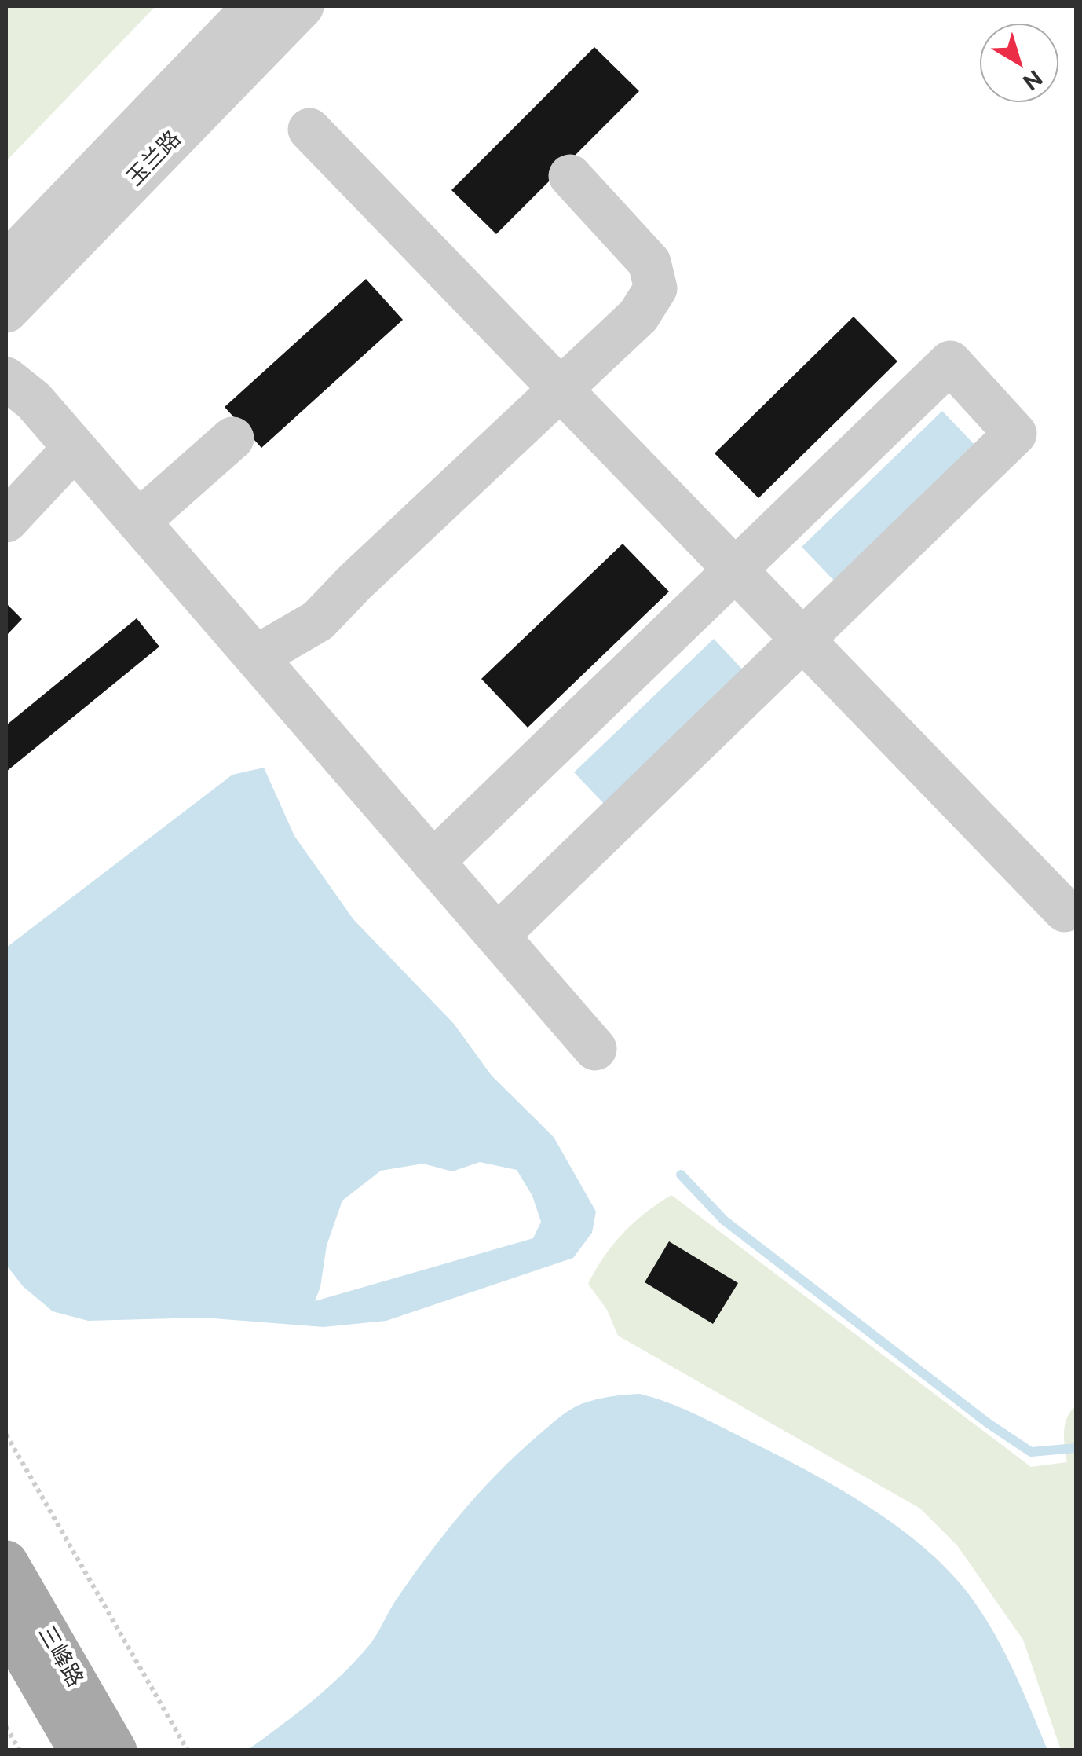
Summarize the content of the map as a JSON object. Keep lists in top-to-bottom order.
{
  "streets": {
    "main road": ["三峰路"],
    "street": ["玉兰路"]
  },
  "north": "bottom right"
}
